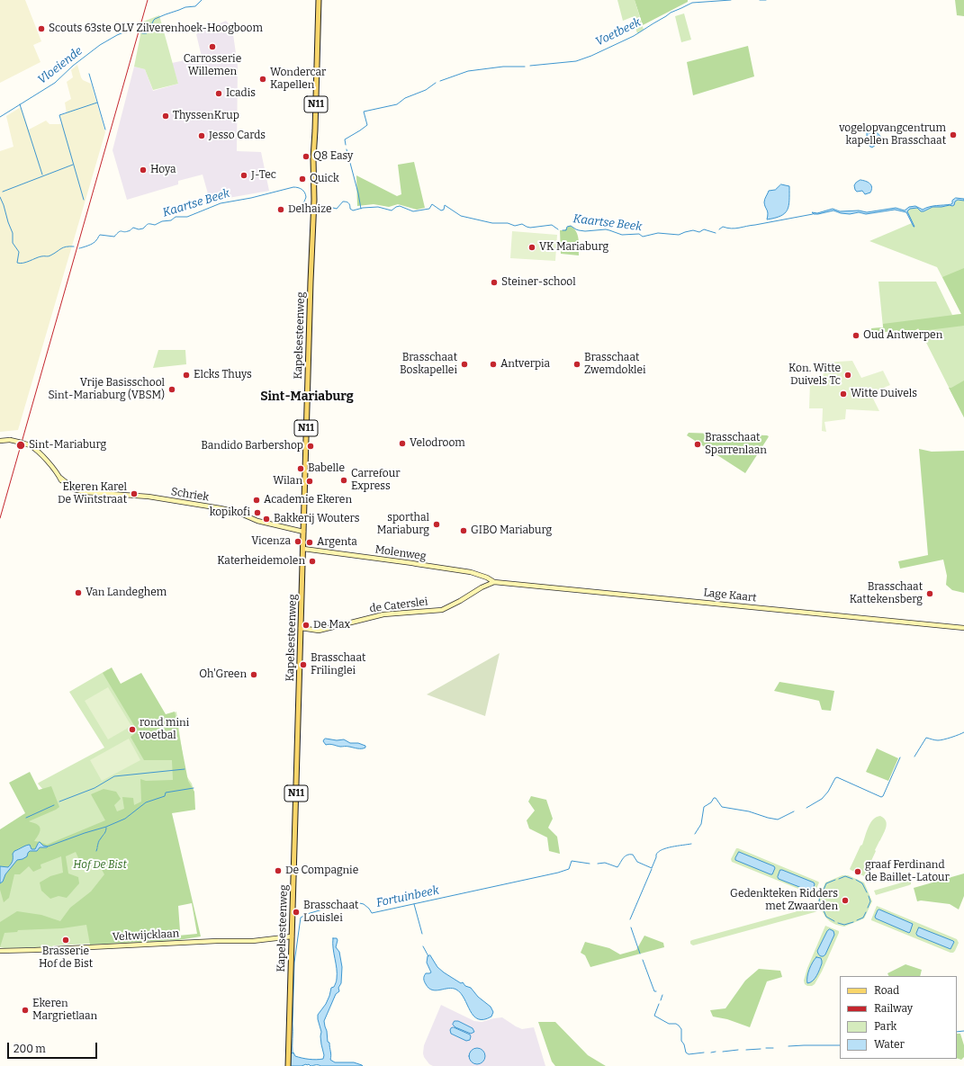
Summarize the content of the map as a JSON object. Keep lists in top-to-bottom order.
{
  "streets": {
    "main road": ["N11", "Kapelsesteenweg"],
    "street": [
      "Schriek",
      "Molenweg",
      "Lage Kaart",
      "de Caterslei",
      "Veltwijcklaan"
    ]
  },
  "crossings": [
    ["Kapelsesteenweg", "Schriek"],
    ["Kapelsesteenweg", "Molenweg"],
    ["Kapelsesteenweg", "de Caterslei"],
    ["Kapelsesteenweg", "Veltwijcklaan"],
    ["Molenweg", "Lage Kaart"],
    ["Molenweg", "de Caterslei"],
    ["Lage Kaart", "de Caterslei"]
  ],
  "districts": ["Sint-Mariaburg"],
  "water": [
    "Voetbeek",
    "Vloeiende",
    "Kaartse Beek",
    "Fortuinbeek"
  ],
  "parks": ["Hof De Bist"],
  "places": [
    "Scouts 63ste OLV Zilverenhoek-Hoogboom",
    "Carrosserie Willemen",
    "Wondercar Kapellen",
    "Icadis",
    "ThyssenKrup",
    "vogelopvangcentrum kapellen Brasschaat",
    "Jesso Cards",
    "Q8 Easy",
    "Hoya",
    "J-Tec",
    "Quick",
    "Delhaize",
    "VK Mariaburg",
    "Steiner-school",
    "Oud Antwerpen",
    "Brasschaat Boskapellei",
    "Antverpia",
    "Brasschaat Zwemdoklei",
    "Elcks Thuys",
    "Kon. Witte Duivels Tc",
    "Vrije Basisschool Sint-Mariaburg (VBSM)",
    "Witte Duivels",
    "Velodroom",
    "Brasschaat Sparrenlaan",
    "Sint-Mariaburg",
    "Bandido Barbershop",
    "Babelle",
    "Carrefour Express",
    "Wilan",
    "Ekeren Karel De Wintstraat",
    "Academie Ekeren",
    "kopikofi",
    "Bakkerij Wouters",
    "sporthal Mariaburg",
    "GIBO Mariaburg",
    "Vicenza",
    "Argenta",
    "Katerheidemolen",
    "Van Landeghem",
    "Brasschaat Kattekensberg",
    "De Max",
    "Brasschaat Frilinglei",
    "Oh'Green",
    "rond mini voetbal",
    "De Compagnie",
    "graaf Ferdinand de Baillet-Latour",
    "Gedenkteken Ridders met Zwaarden",
    "Brasschaat Louislei",
    "Brasserie Hof de Bist",
    "Ekeren Margrietlaan"
  ],
  "legend": [
    "Road",
    "Railway",
    "Park",
    "Water"
  ],
  "scale_bar": "200 m"
}
